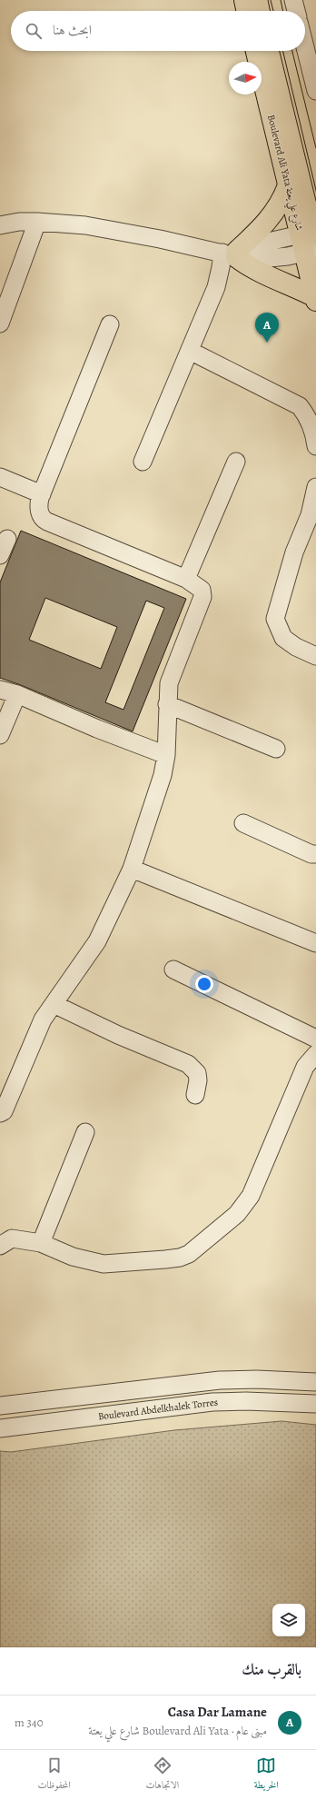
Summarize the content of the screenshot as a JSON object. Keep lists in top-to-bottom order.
{
  "streets": {
    "main road": ["Boulevard Ali Yata شارع علي يعتة"],
    "street": ["Boulevard Abdelkhalek Torres"]
  },
  "north": "right",
  "page": {
    "search": "ابحث هنا",
    "pins": "A",
    "heading": "بالقرب منك",
    "list": [
      {
        "mark": "A",
        "name": "Casa Dar Lamane",
        "note": "مبنى عام · Boulevard Ali Yata شارع علي يعتة",
        "value": "340 m"
      }
    ],
    "nav": ["الخريطة", "الاتجاهات", "المحفوظات"]
  }
}
